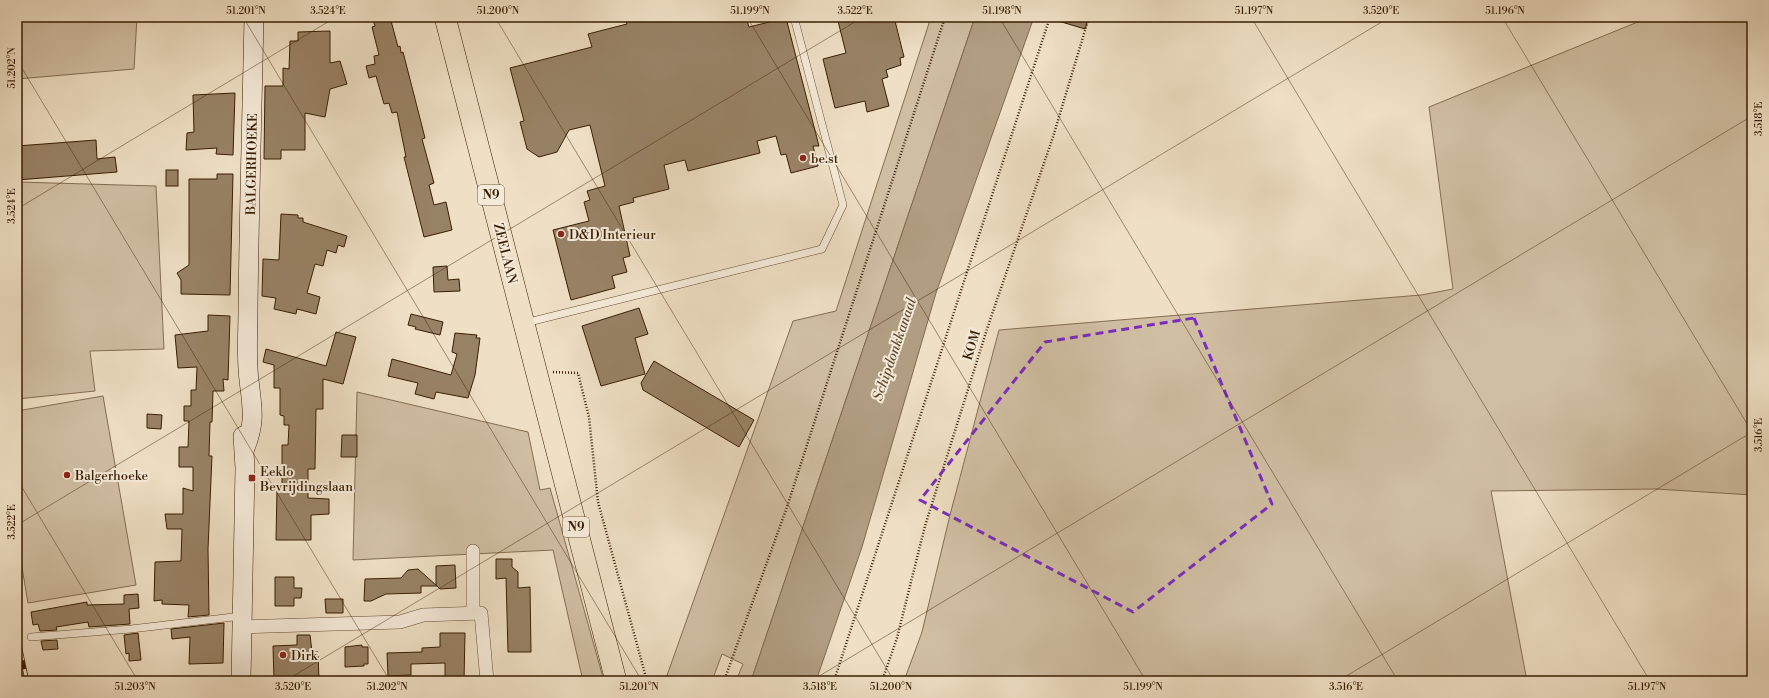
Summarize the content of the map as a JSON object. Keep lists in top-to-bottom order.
{
  "streets": {
    "main road": ["BALGERHOEKE", "N9", "ZEELAAN"],
    "path": ["KOM"]
  },
  "crossings": [
    ["N9", "ZEELAAN"]
  ],
  "water": ["Schipdonkkanaal"],
  "places": {
    "other": [
      "be.st",
      "D&D Interieur",
      "Balgerhoeke",
      "Dirk"
    ],
    "transit": ["Eeklo Bevrijdingslaan"]
  },
  "coordinates": [
    "51.201°N",
    "3.524°E",
    "51.200°N",
    "51.199°N",
    "3.522°E",
    "51.198°N",
    "51.197°N",
    "3.520°E",
    "51.196°N",
    "51.202°N",
    "3.518°E",
    "3.516°E",
    "51.203°N"
  ]
}
